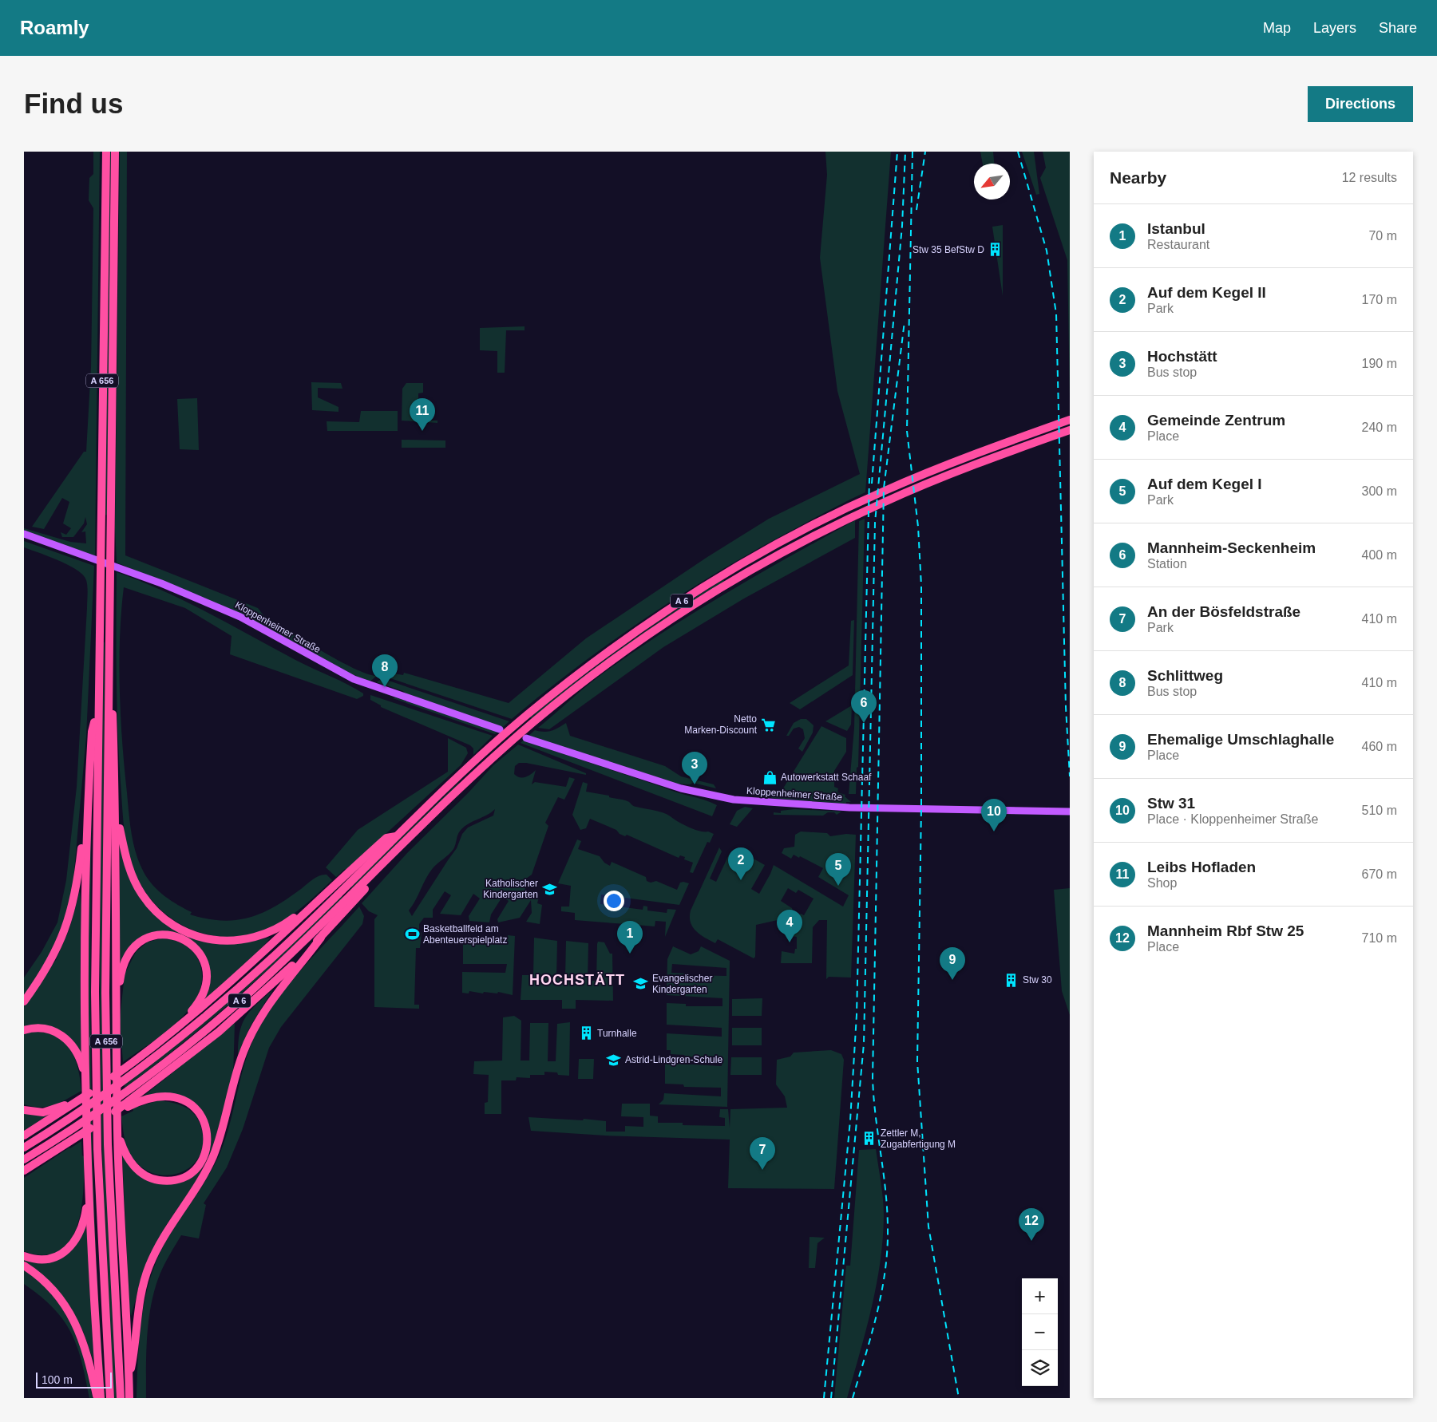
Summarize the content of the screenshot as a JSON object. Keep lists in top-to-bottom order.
{
  "streets": {
    "highway": ["A 656", "A 6"],
    "main road": ["Kloppenheimer Straße"]
  },
  "districts": ["HOCHSTÄTT"],
  "places": {
    "building": [
      "Stw 35 BefStw D",
      "Stw 30",
      "Turnhalle",
      "Zettler M, Zugabfertigung M"
    ],
    "supermarket": ["Netto Marken-Discount"],
    "shop": ["Autowerkstatt Schaaf"],
    "school or university": ["Katholischer Kindergarten", "Evangelischer Kindergarten", "Astrid-Lindgren-Schule"],
    "sports": ["Basketballfeld am Abenteuerspielplatz"]
  },
  "scale_bar": "100 m",
  "north": "bottom left",
  "page": {
    "header": "Roamly",
    "nav": ["Map", "Layers", "Share"],
    "buttons": "Directions",
    "title": "Find us",
    "heading": ["Nearby", "12 results"],
    "list": [
      {
        "mark": "1",
        "name": "Istanbul",
        "note": "Restaurant",
        "value": "70 m"
      },
      {
        "mark": "2",
        "name": "Auf dem Kegel II",
        "note": "Park",
        "value": "170 m"
      },
      {
        "mark": "3",
        "name": "Hochstätt",
        "note": "Bus stop",
        "value": "190 m"
      },
      {
        "mark": "4",
        "name": "Gemeinde Zentrum",
        "note": "Place",
        "value": "240 m"
      },
      {
        "mark": "5",
        "name": "Auf dem Kegel I",
        "note": "Park",
        "value": "300 m"
      },
      {
        "mark": "6",
        "name": "Mannheim-Seckenheim",
        "note": "Station",
        "value": "400 m"
      },
      {
        "mark": "7",
        "name": "An der Bösfeldstraße",
        "note": "Park",
        "value": "410 m"
      },
      {
        "mark": "8",
        "name": "Schlittweg",
        "note": "Bus stop",
        "value": "410 m"
      },
      {
        "mark": "9",
        "name": "Ehemalige Umschlaghalle",
        "note": "Place",
        "value": "460 m"
      },
      {
        "mark": "10",
        "name": "Stw 31",
        "note": "Place · Kloppenheimer Straße",
        "value": "510 m"
      },
      {
        "mark": "11",
        "name": "Leibs Hofladen",
        "note": "Shop",
        "value": "670 m"
      },
      {
        "mark": "12",
        "name": "Mannheim Rbf Stw 25",
        "note": "Place",
        "value": "710 m"
      }
    ],
    "pins": [
      "11",
      "8",
      "6",
      "3",
      "10",
      "2",
      "5",
      "4",
      "1",
      "9",
      "7",
      "12"
    ],
    "map_buttons": ["+", "−"],
    "scale": "100 m"
  }
}
